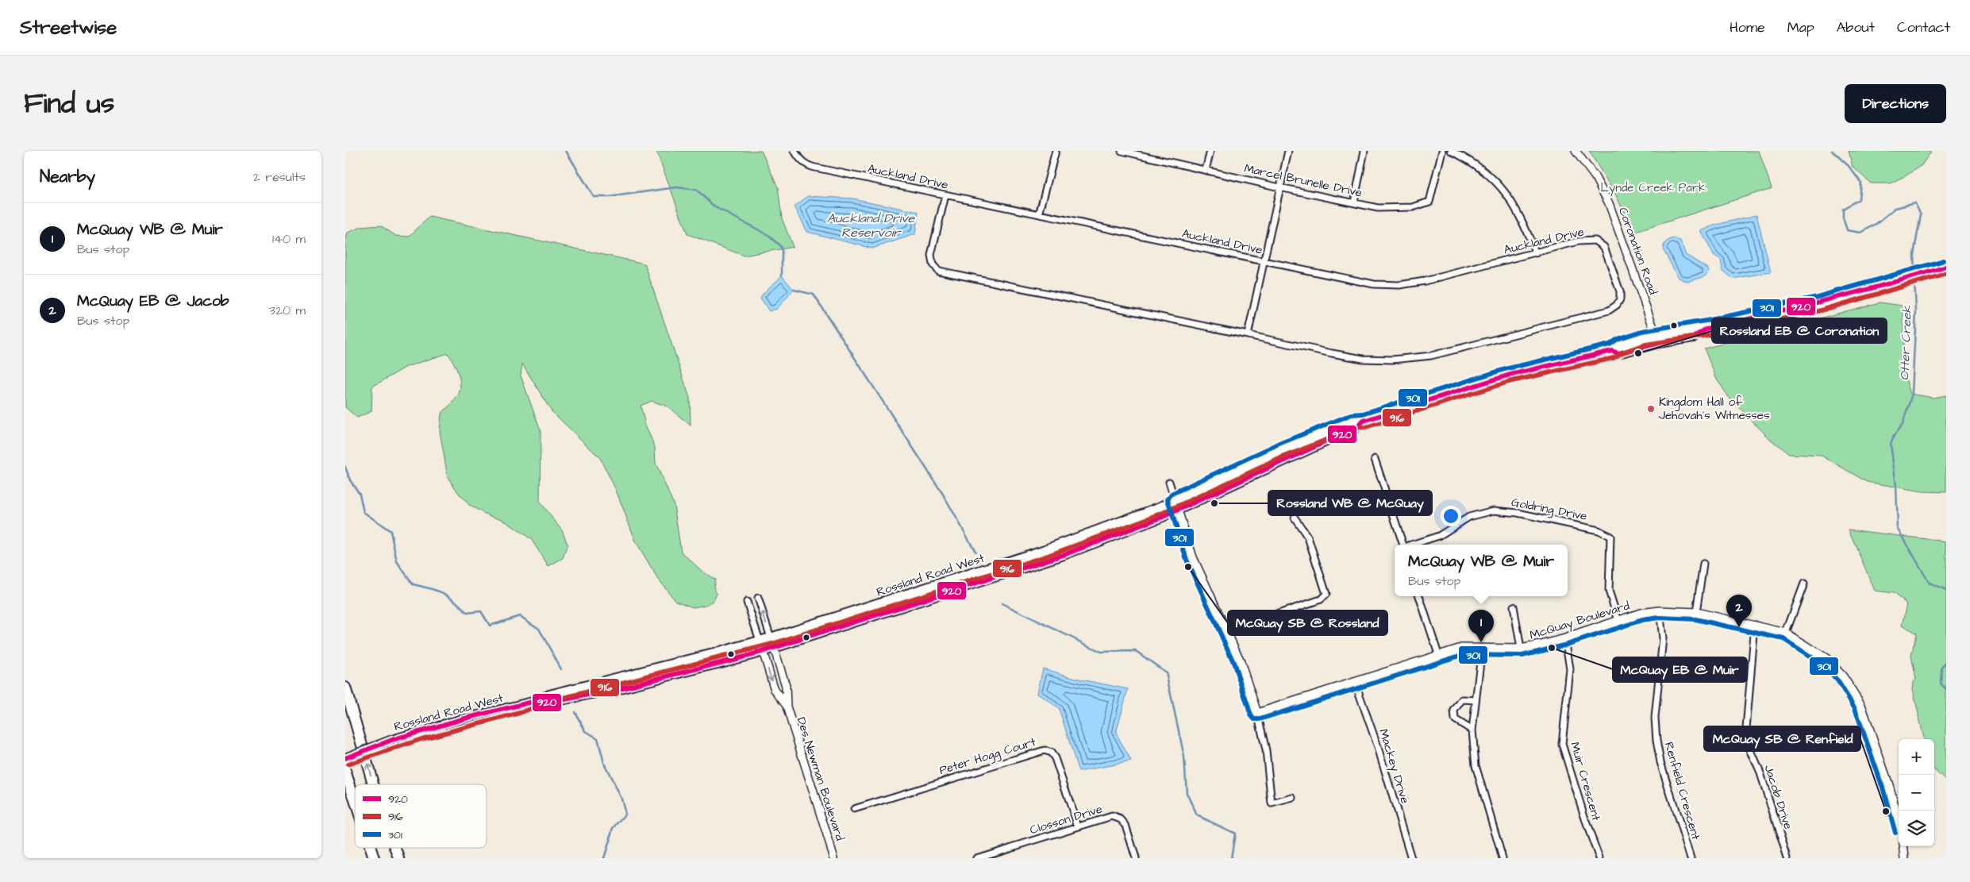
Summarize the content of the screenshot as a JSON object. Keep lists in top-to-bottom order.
{
  "streets": {
    "main road": ["Rossland Road West"],
    "street": [
      "Auckland Drive",
      "Marcel Brunelle Drive",
      "Coronation Road",
      "Goldring Drive",
      "McQuay Boulevard",
      "Peter Hogg Court",
      "Mackey Drive",
      "Des Newman Boulevard",
      "Muir Crescent",
      "Renfield Crescent",
      "Jacob Drive",
      "Closson Drive"
    ]
  },
  "crossings": [
    ["Coronation Road", "Rossland Road West"],
    ["Goldring Drive", "McQuay Boulevard"],
    ["Rossland Road West", "Des Newman Boulevard"],
    ["McQuay Boulevard", "Mackey Drive"],
    ["McQuay Boulevard", "Muir Crescent"],
    ["McQuay Boulevard", "Renfield Crescent"],
    ["McQuay Boulevard", "Jacob Drive"],
    ["Peter Hogg Court", "Closson Drive"]
  ],
  "water": ["Auckland Drive Reservoir", "Otter Creek"],
  "parks": ["Lynde Creek Park"],
  "places": [
    "Rossland EB @ Coronation",
    "Kingdom Hall of Jehovah's Witnesses",
    "Rossland WB @ McQuay",
    "McQuay SB @ Rossland",
    "McQuay EB @ Muir",
    "McQuay SB @ Renfield"
  ],
  "lines": ["transit line 301", "transit line 920", "transit line 916"],
  "legend": ["920", "916", "301"],
  "page": {
    "header": "Streetwise",
    "nav": [
      "Home",
      "Map",
      "About",
      "Contact"
    ],
    "title": "Find us",
    "buttons": "Directions",
    "heading": ["Nearby", "2 results"],
    "list": [
      {
        "mark": "1",
        "name": "McQuay WB @ Muir",
        "note": "Bus stop",
        "value": "140 m"
      },
      {
        "mark": "2",
        "name": "McQuay EB @ Jacob",
        "note": "Bus stop",
        "value": "320 m"
      }
    ],
    "popup": ["McQuay WB @ Muir", "Bus stop"],
    "pins": ["2", "1"],
    "map_buttons": ["+", "−"]
  }
}
